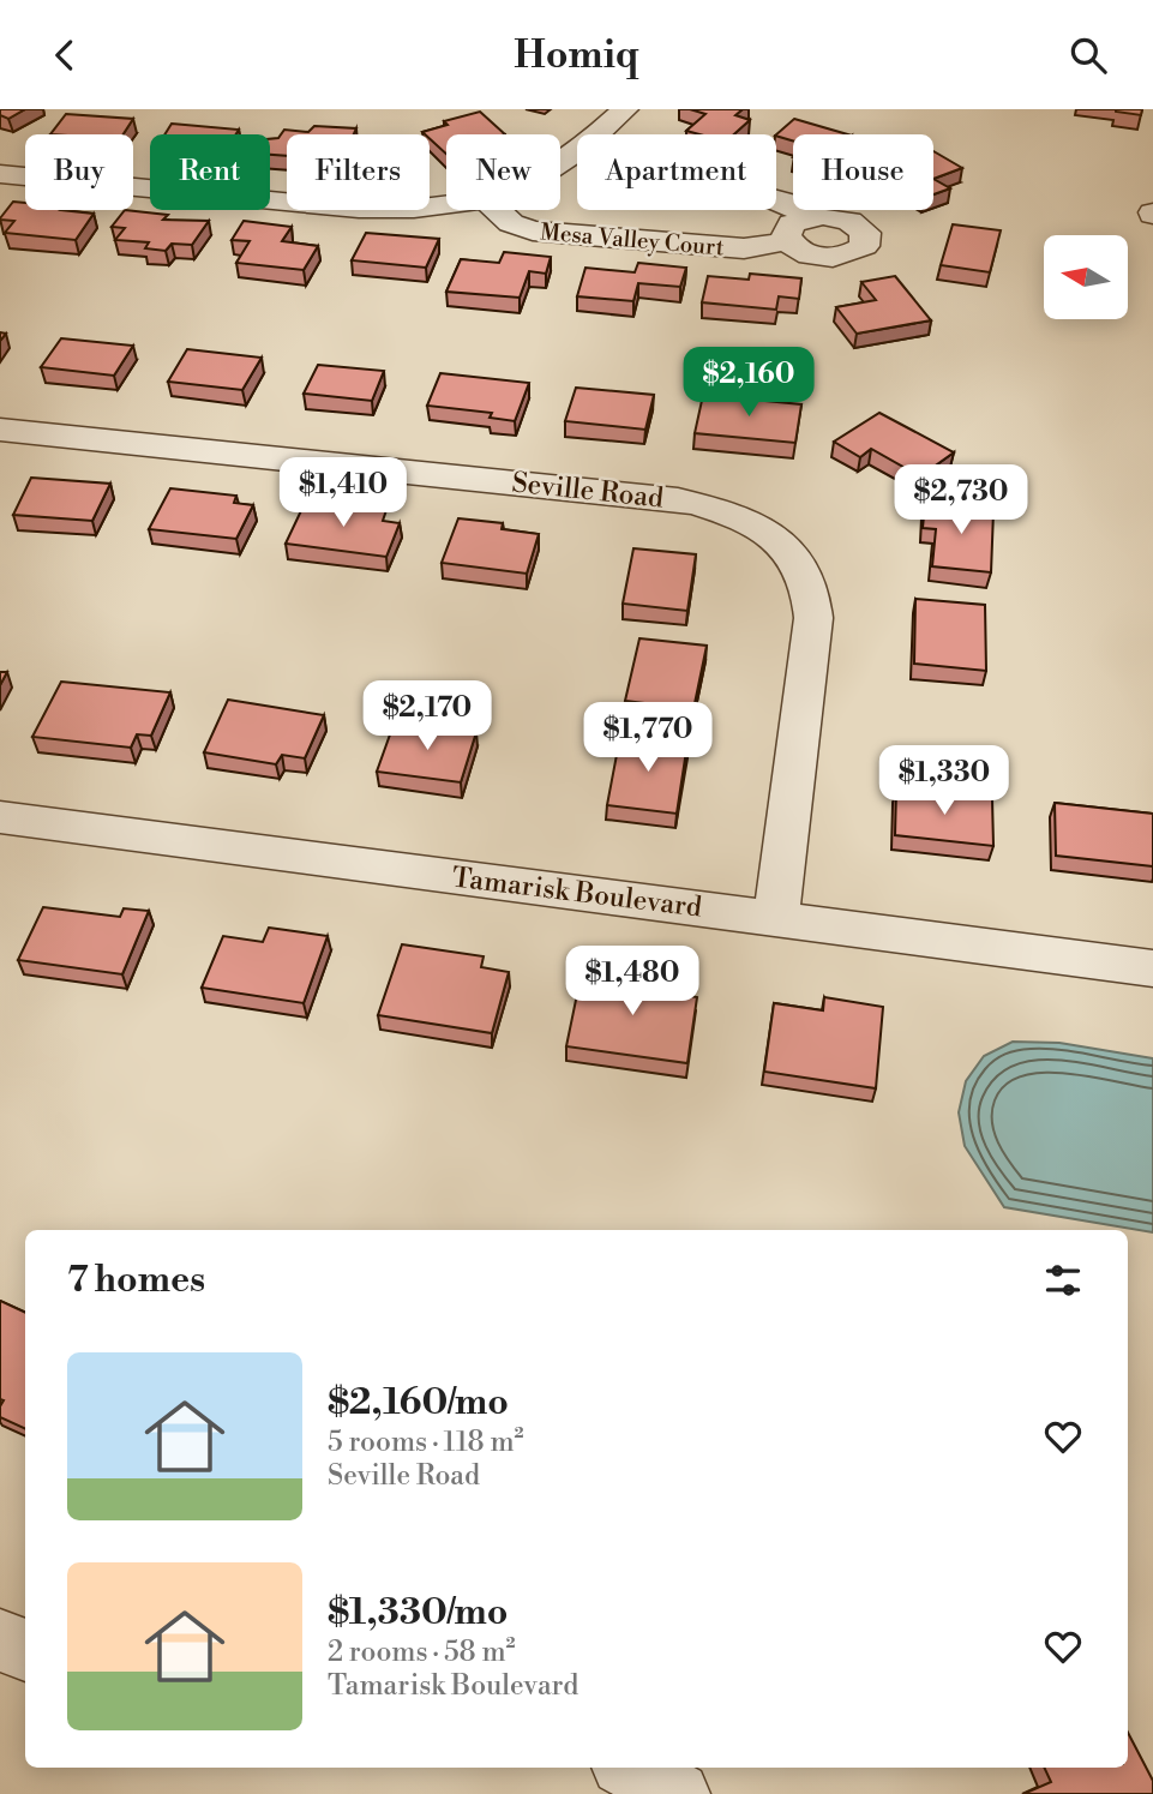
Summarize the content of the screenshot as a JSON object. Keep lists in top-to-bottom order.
{
  "streets": {
    "street": ["Mesa Valley Court", "Seville Road", "Tamarisk Boulevard"]
  },
  "crossings": [
    ["Seville Road", "Tamarisk Boulevard"]
  ],
  "north": "left",
  "page": {
    "header": "Homiq",
    "chip": [
      "Buy",
      "Rent",
      "Filters",
      "New",
      "Apartment",
      "House"
    ],
    "price": [
      "$2,160",
      "$1,410",
      "$2,730",
      "$2,170",
      "$1,770",
      "$1,330",
      "$1,480"
    ],
    "heading": "7 homes",
    "list": [
      {
        "name": "$2,160/mo",
        "note": "5 rooms · 118 m² · Seville Road"
      },
      {
        "name": "$1,330/mo",
        "note": "2 rooms · 58 m² · Tamarisk Boulevard"
      }
    ]
  }
}
